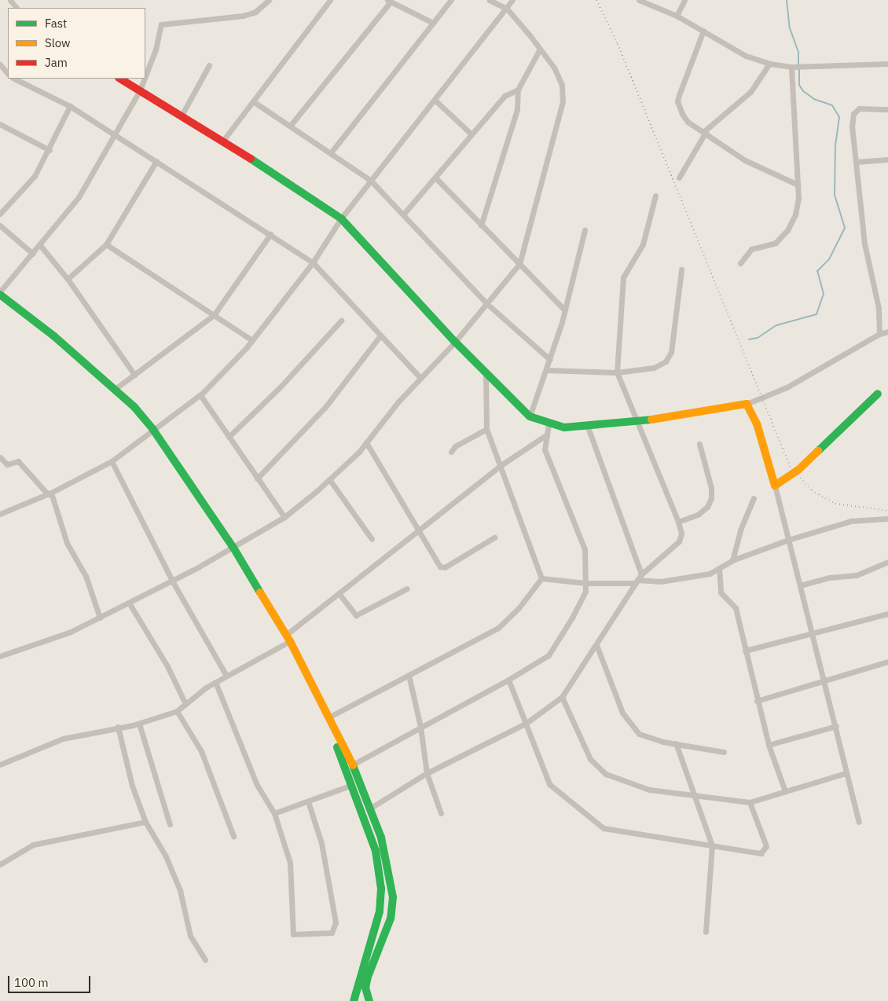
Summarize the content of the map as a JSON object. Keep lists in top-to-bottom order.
{
  "legend": ["Fast", "Slow", "Jam"],
  "scale_bar": "100 m"
}
